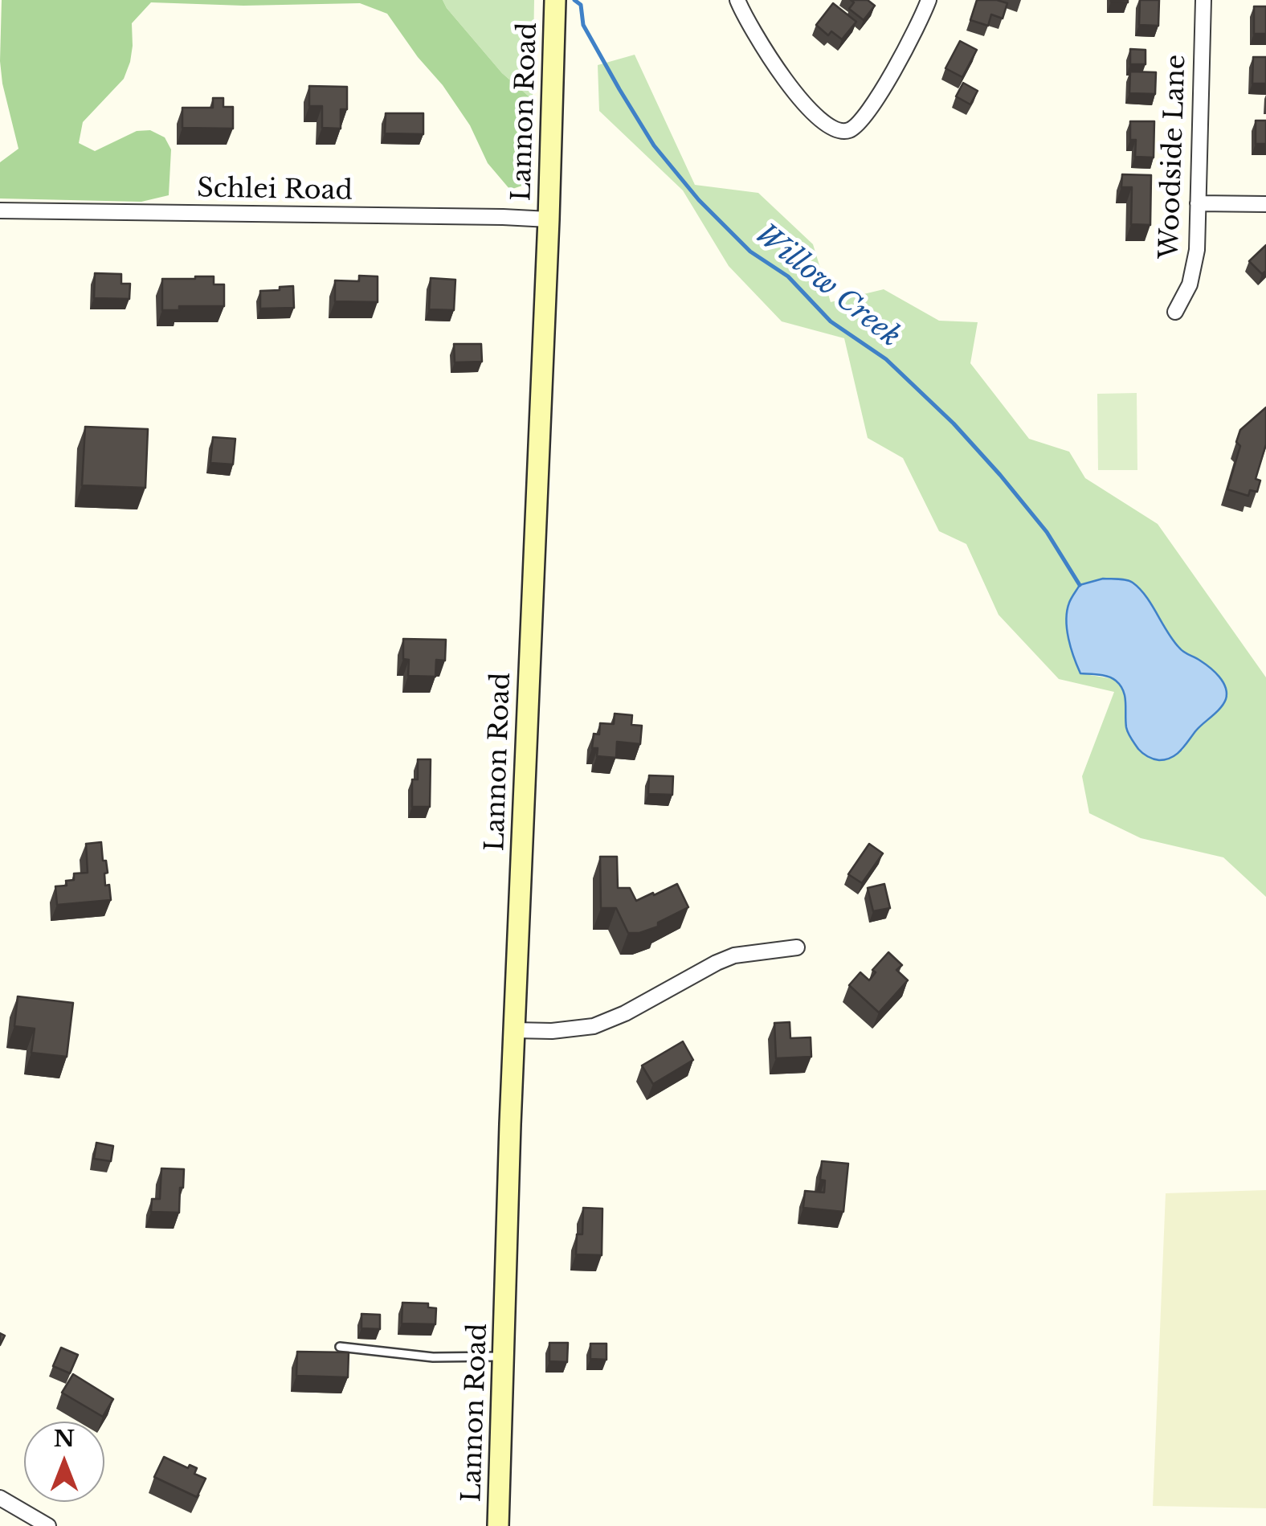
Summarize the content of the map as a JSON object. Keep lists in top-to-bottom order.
{
  "streets": {
    "main road": ["Lannon Road"],
    "street": ["Woodside Lane", "Schlei Road"]
  },
  "crossings": [
    ["Lannon Road", "Schlei Road"]
  ],
  "water": ["Willow Creek"],
  "north": "top"
}
